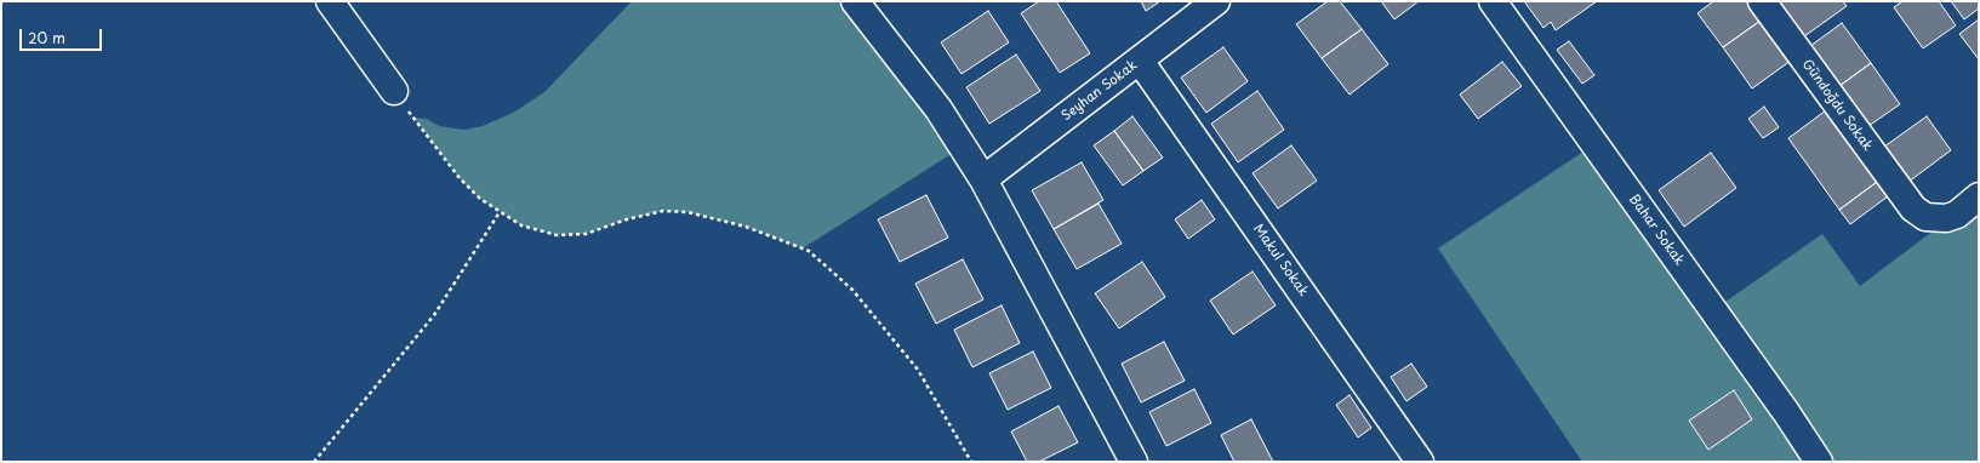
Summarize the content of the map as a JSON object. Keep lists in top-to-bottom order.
{
  "streets": {
    "street": [
      "Seyhan Sokak",
      "Gündoğdu Sokak",
      "Bahar Sokak",
      "Makul Sokak"
    ]
  },
  "crossings": [
    ["Seyhan Sokak", "Makul Sokak"]
  ],
  "scale_bar": "20 m"
}
